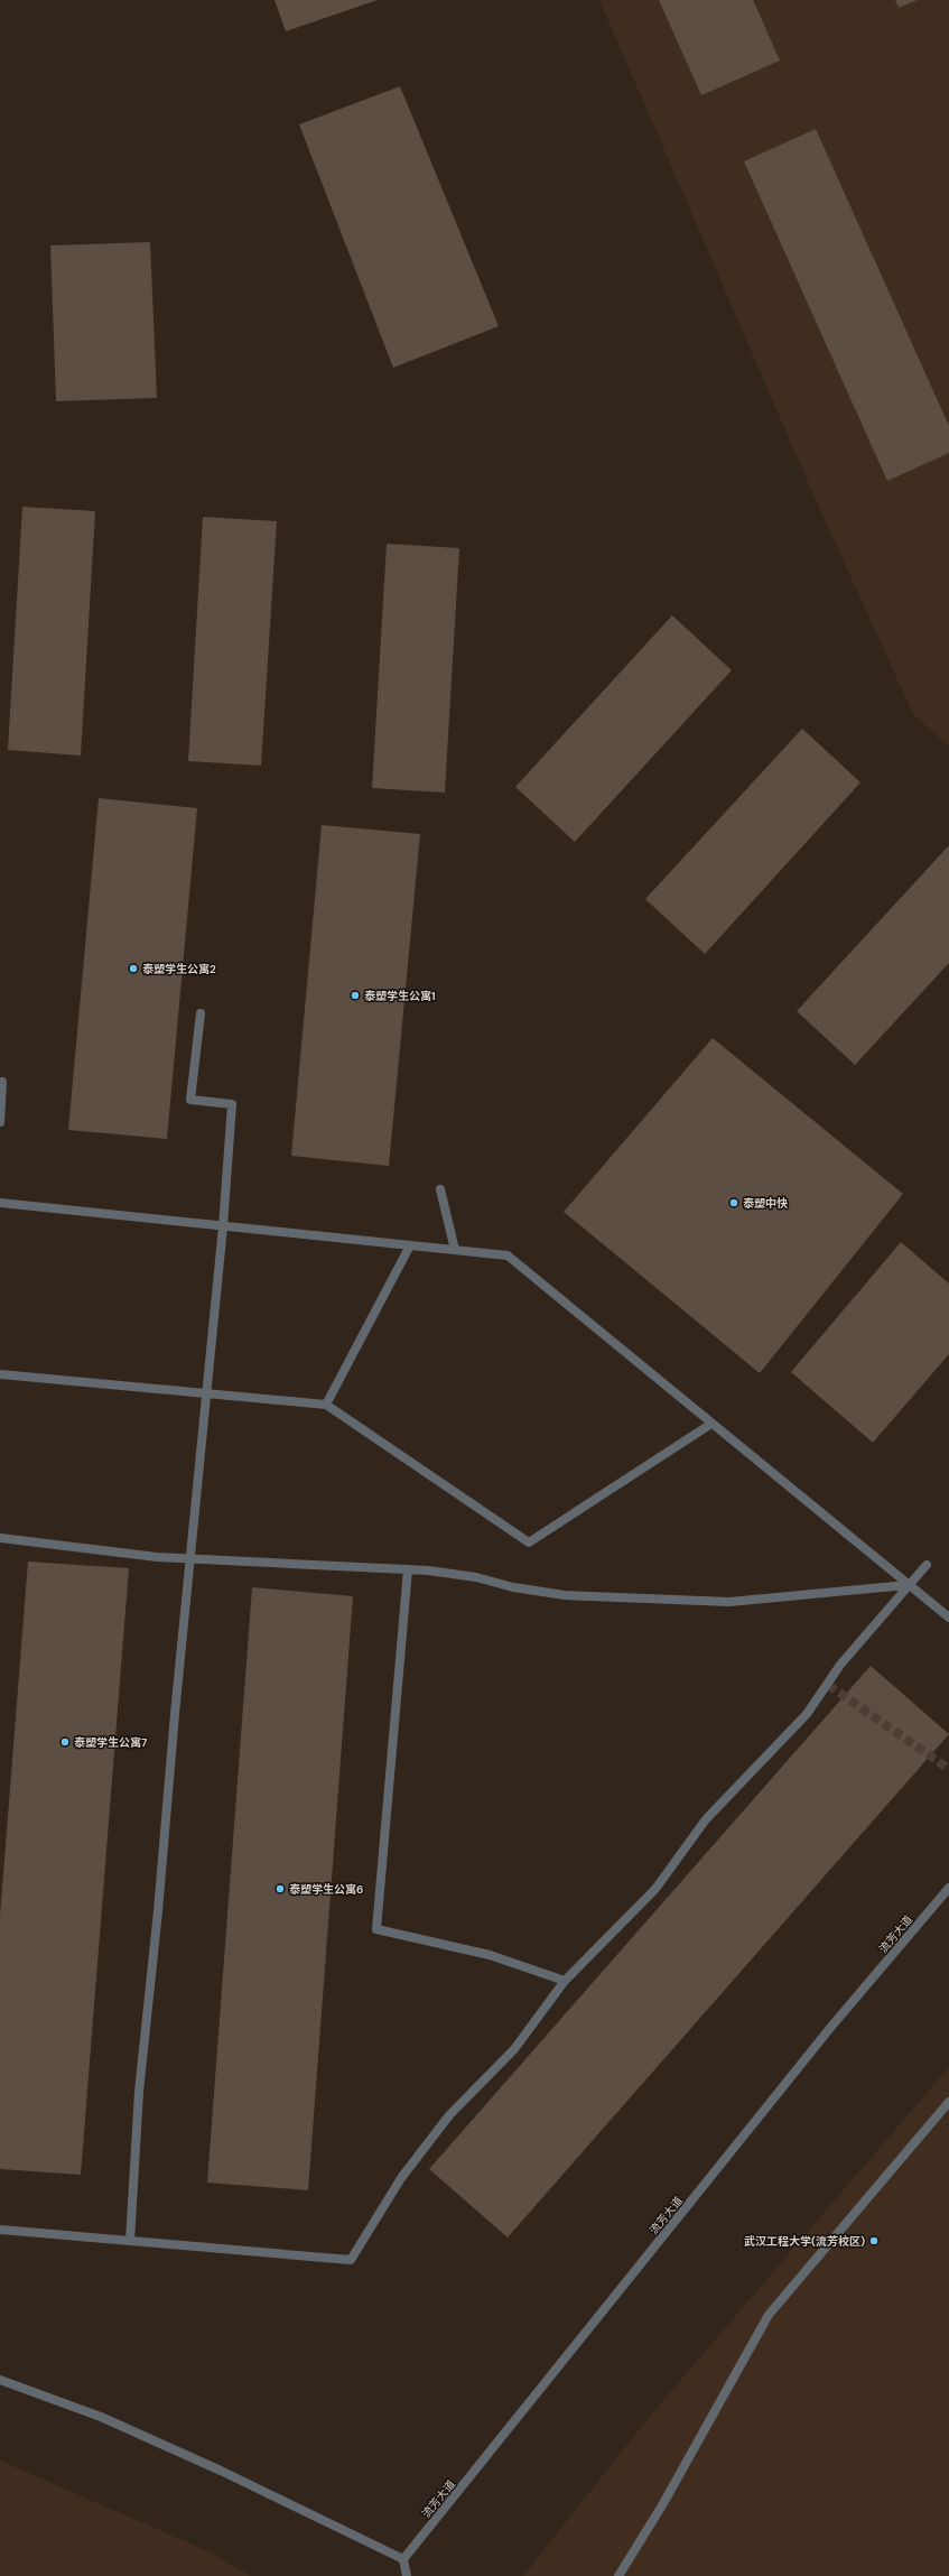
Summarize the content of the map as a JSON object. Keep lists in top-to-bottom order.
{
  "streets": {
    "street": ["流芳大道"]
  },
  "places": [
    "泰塑学生公寓2",
    "泰塑学生公寓1",
    "泰塑中快",
    "泰塑学生公寓7",
    "泰塑学生公寓6",
    "武汉工程大学(流芳校区)"
  ]
}
